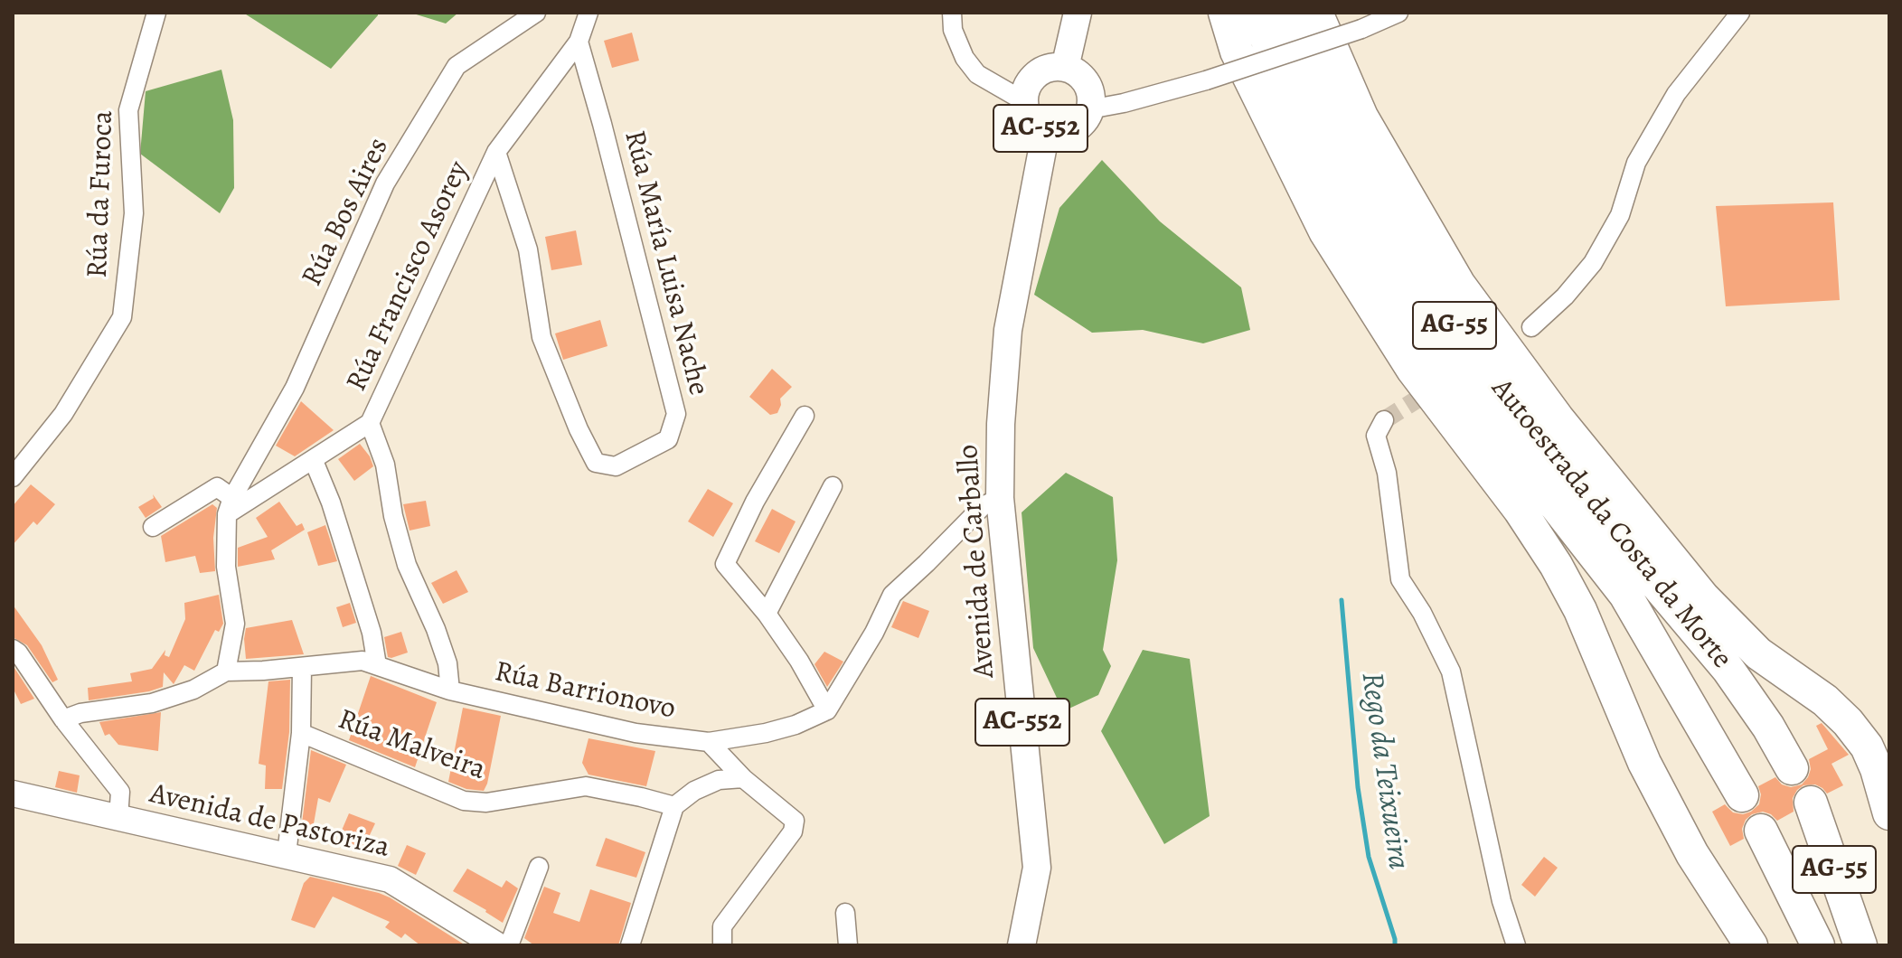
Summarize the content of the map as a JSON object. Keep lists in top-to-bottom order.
{
  "streets": {
    "highway": ["AG-55", "Autoestrada da Costa da Morte"],
    "main road": ["AC-552", "Avenida de Carballo"],
    "street": [
      "Rúa da Furoca",
      "Rúa Bos Aires",
      "Rúa María Luisa Nache",
      "Rúa Francisco Asorey",
      "Rúa Barrionovo",
      "Rúa Malveira",
      "Avenida de Pastoriza"
    ]
  },
  "crossings": [
    ["AC-552", "Avenida de Carballo"],
    ["Rúa Bos Aires", "Rúa Francisco Asorey"],
    ["Rúa Bos Aires", "Rúa Barrionovo"],
    ["Rúa María Luisa Nache", "Rúa Francisco Asorey"]
  ],
  "water": ["Rego da Teixueira"]
}
